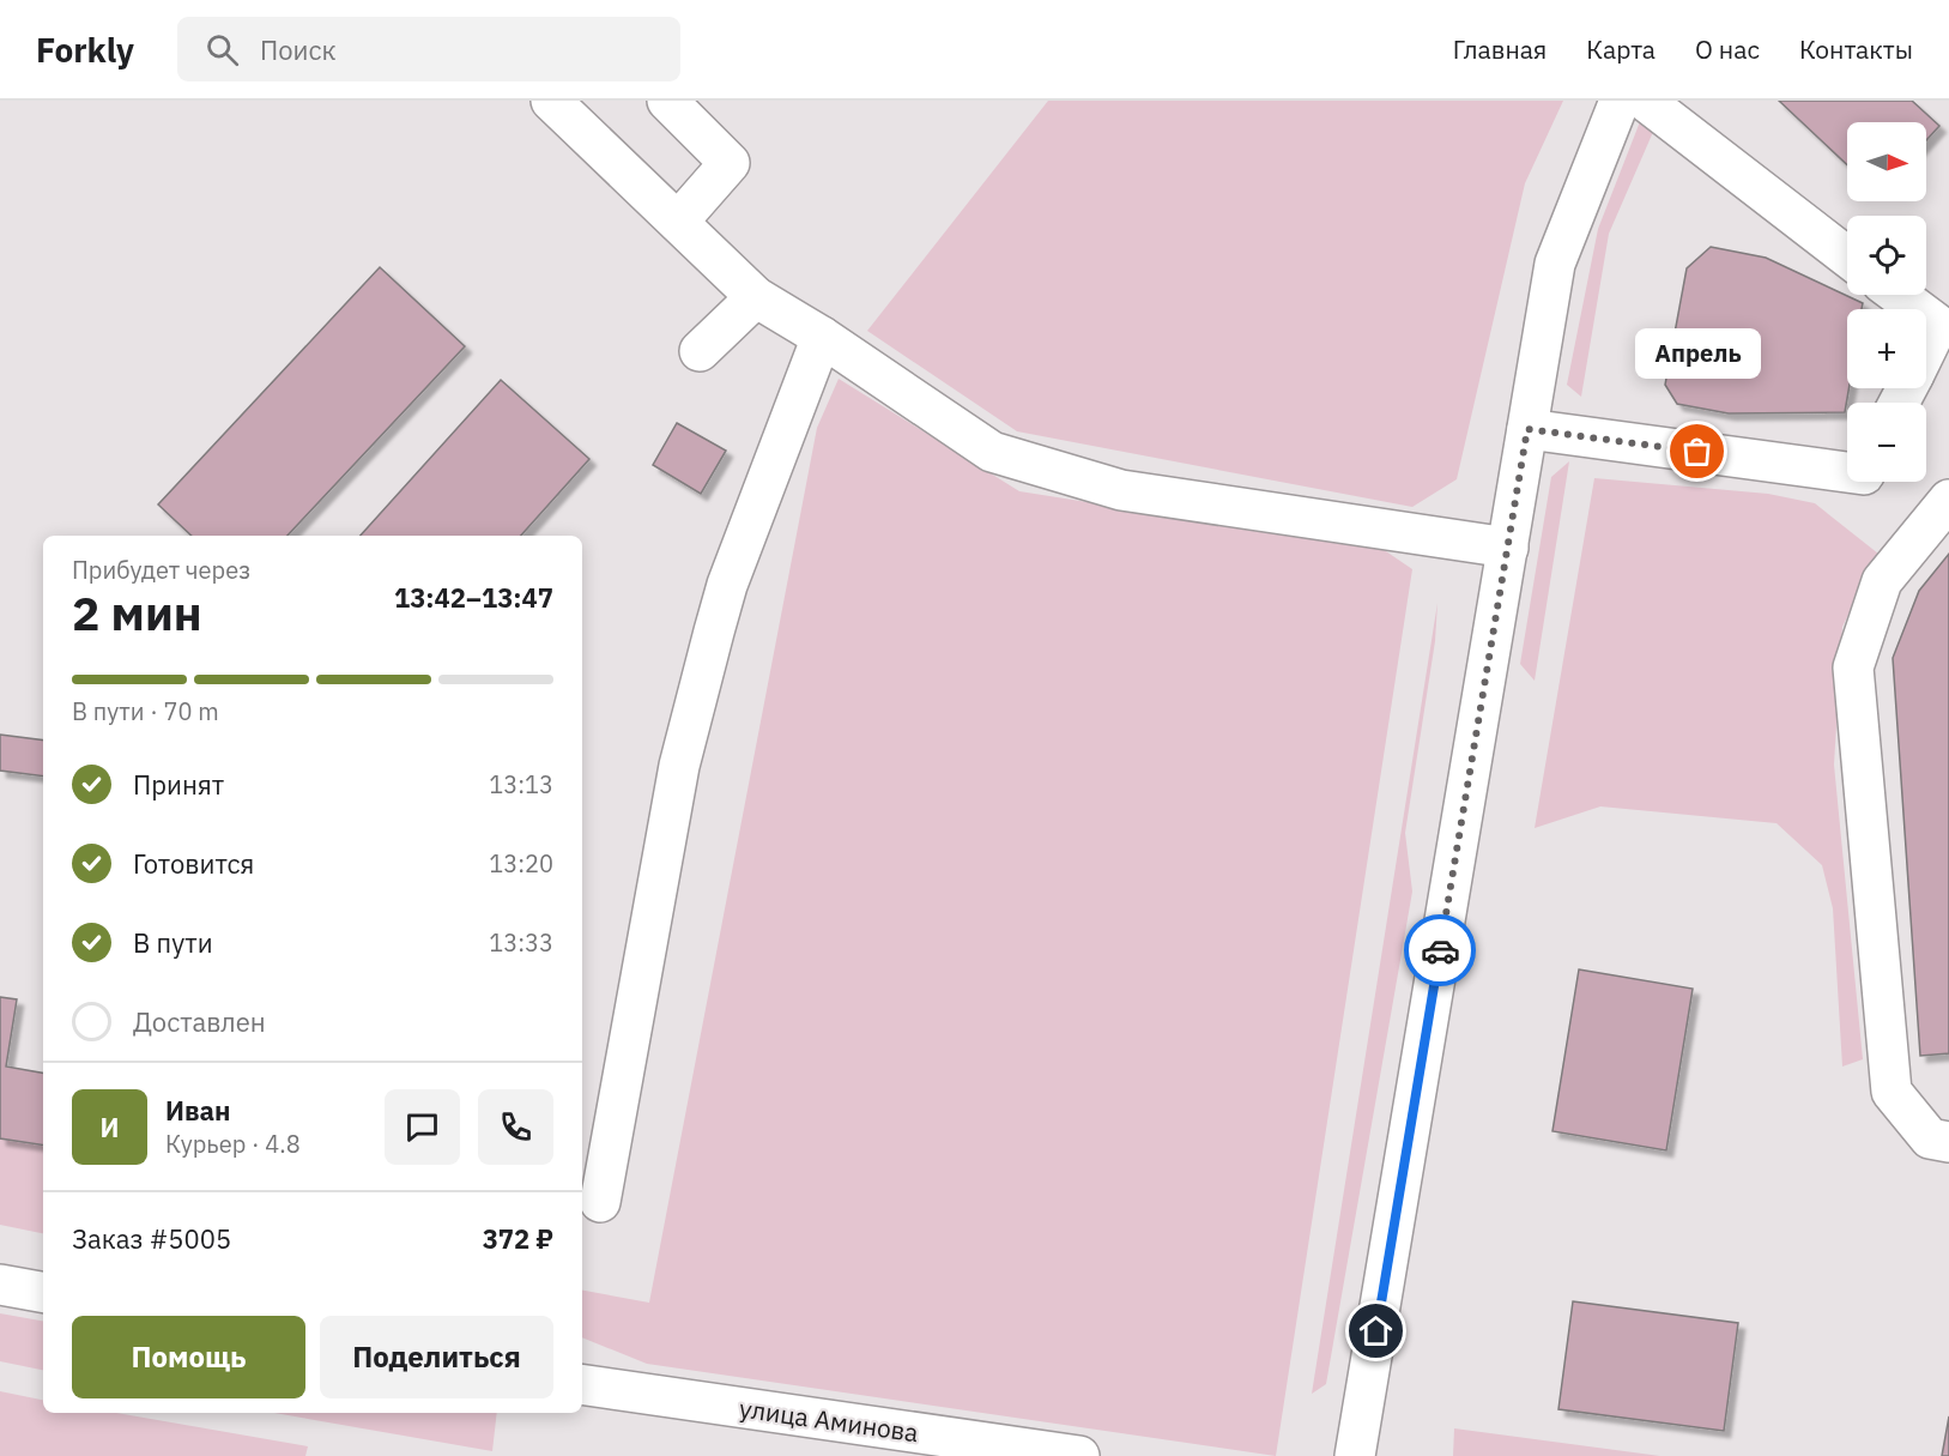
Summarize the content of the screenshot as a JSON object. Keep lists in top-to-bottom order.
{
  "streets": {
    "street": ["улица Аминова"]
  },
  "places": ["Апрель"],
  "north": "right",
  "page": {
    "header": "Forkly",
    "search": "Поиск",
    "nav": [
      "Главная",
      "Карта",
      "О нас",
      "Контакты"
    ],
    "map_buttons": ["+", "−"],
    "bubble": "Апрель",
    "heading": ["2 мин", "Прибудет через", "13:42–13:47"],
    "panel": [
      "Иван",
      "Курьер · 4.8",
      "Заказ #5005",
      "372 ₽"
    ],
    "bar": "В пути · 70 m",
    "list": [
      ["Принят", "13:13"],
      ["Готовится", "13:20"],
      ["В пути", "13:33"],
      "Доставлен"
    ],
    "round": "И",
    "buttons": ["Помощь", "Поделиться"]
  }
}
